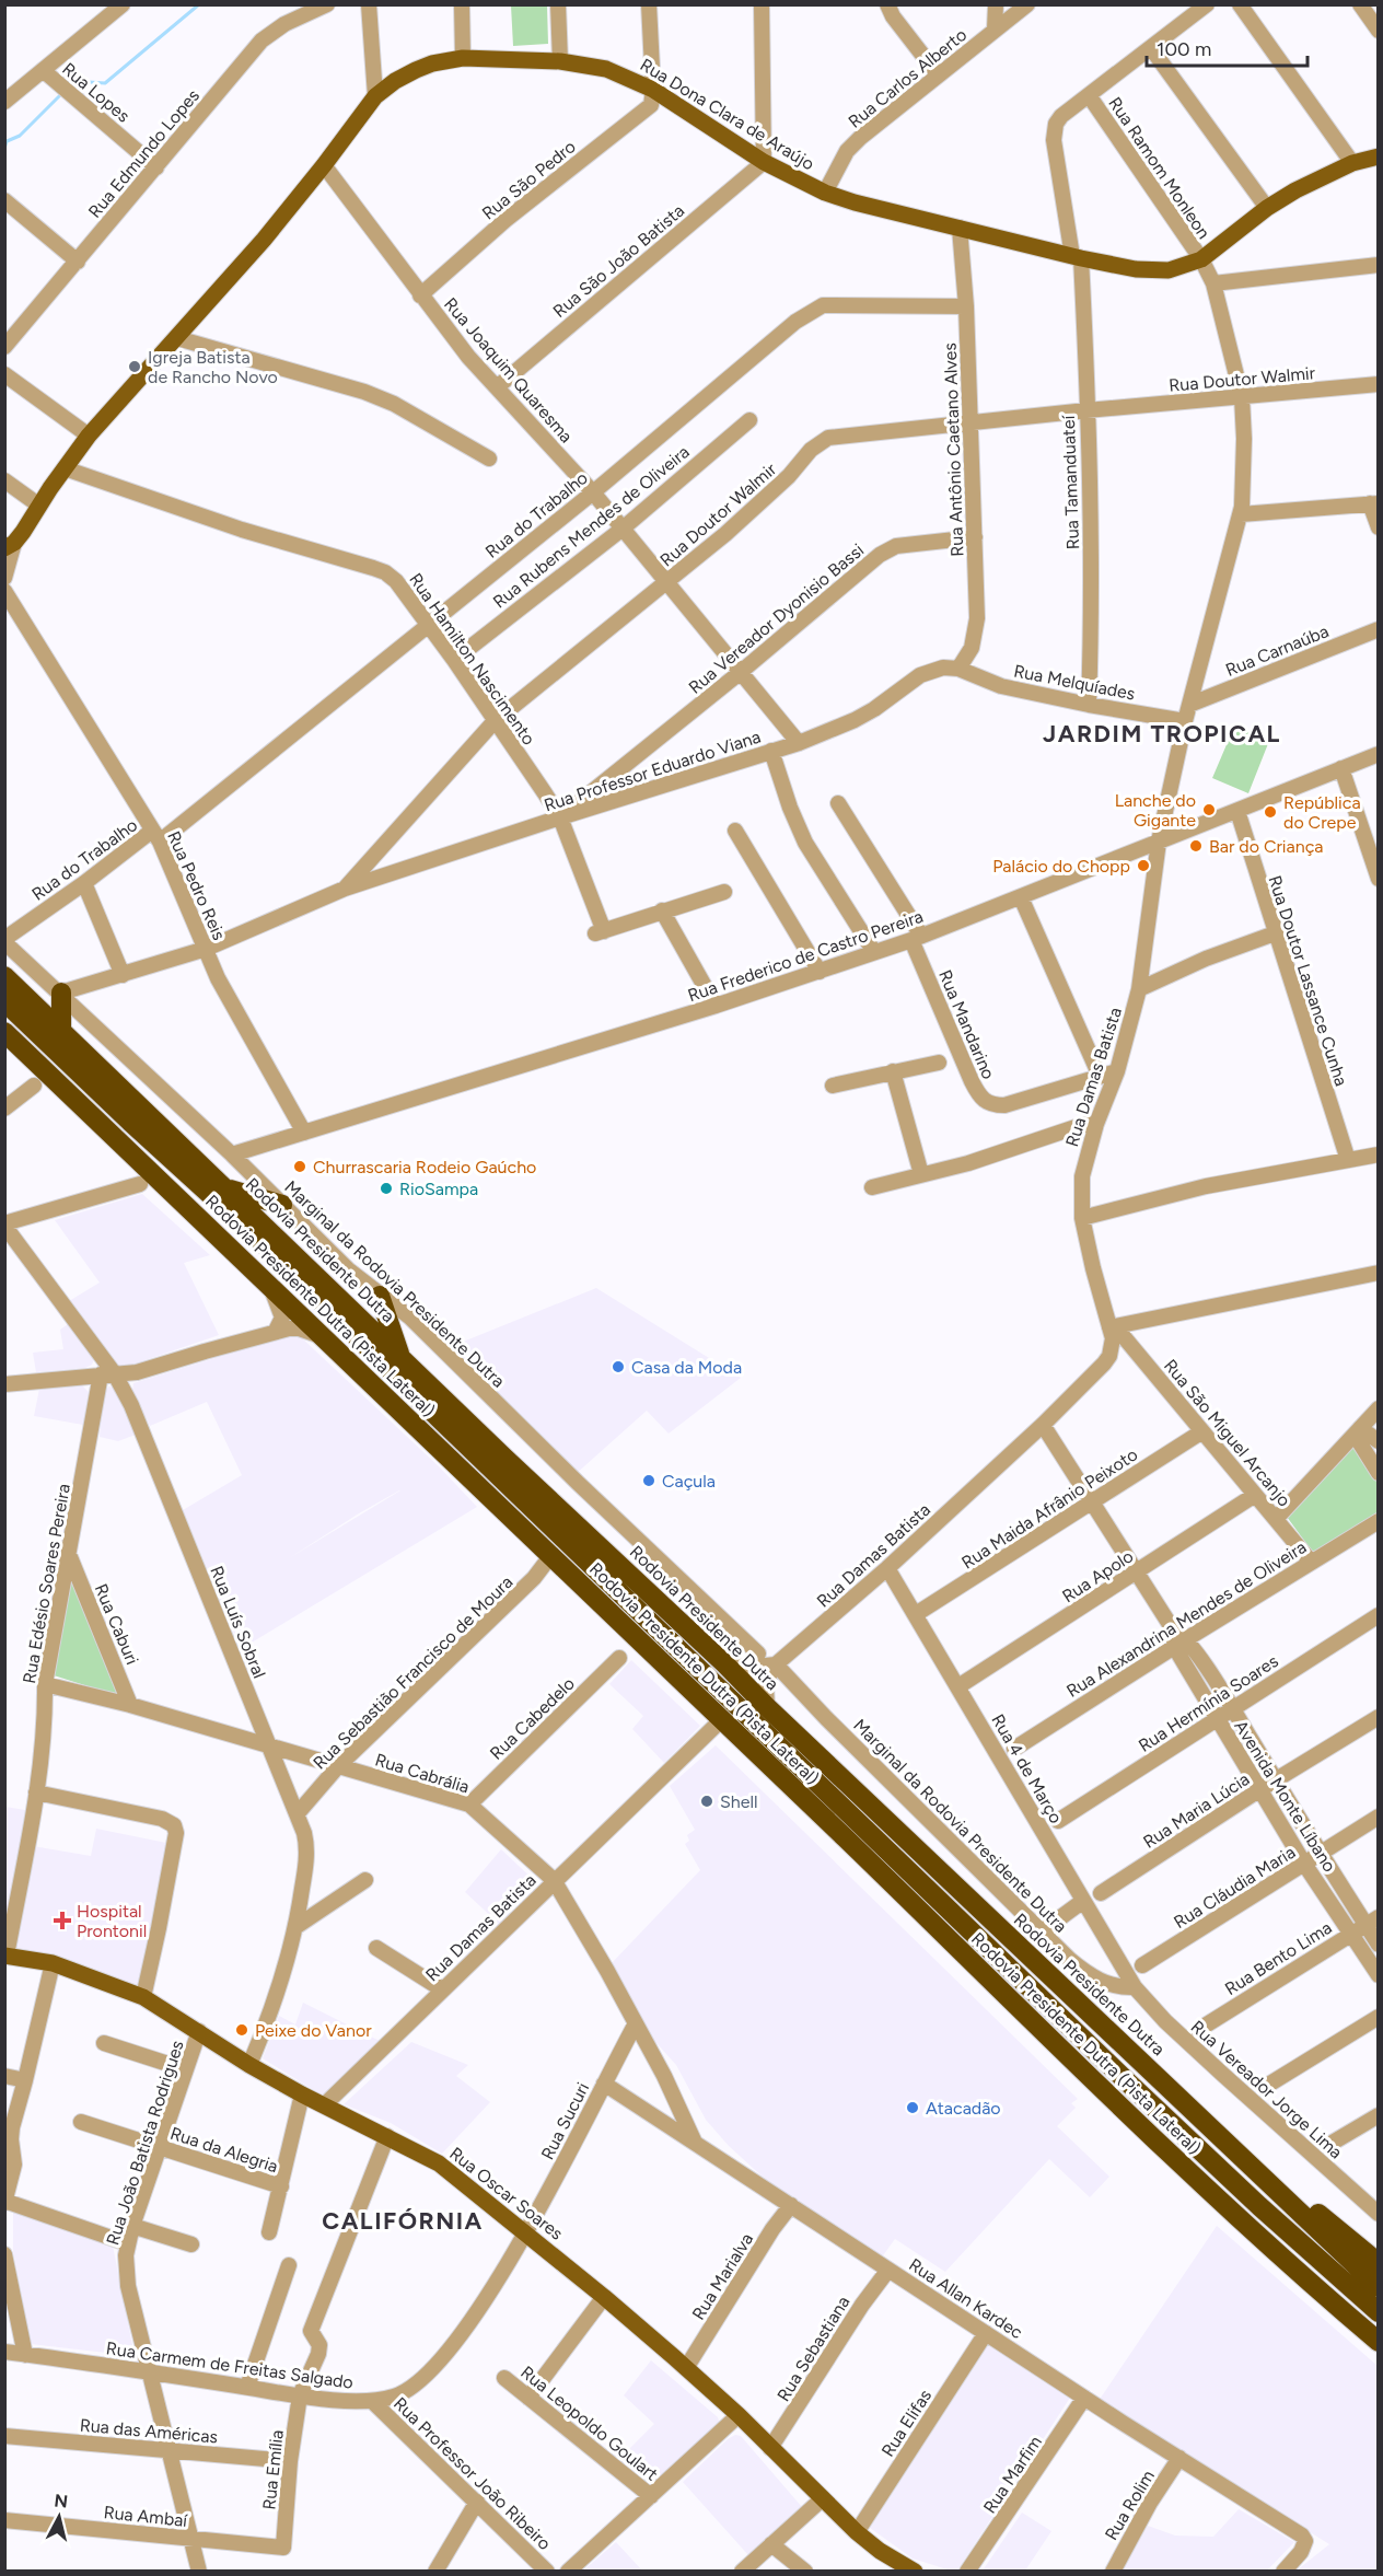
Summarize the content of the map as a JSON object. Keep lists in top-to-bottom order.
{
  "streets": {
    "highway": ["Rodovia Presidente Dutra", "Rodovia Presidente Dutra (Pista Lateral)"],
    "main road": ["Rua Dona Clara de Araújo", "Rua Oscar Soares"],
    "street": [
      "Rua Carlos Alberto",
      "Rua Lopes",
      "Rua Edmundo Lopes",
      "Rua Ramom Monleon",
      "Rua São Pedro",
      "Rua São João Batista",
      "Rua Joaquim Quaresma",
      "Rua Doutor Walmir",
      "Rua Antônio Caetano Alves",
      "Rua Tamanduateí",
      "Rua do Trabalho",
      "Rua Rubens Mendes de Oliveira",
      "Rua Vereador Dyonisio Bassi",
      "Rua Carnaúba",
      "Rua Hamilton Nascimento",
      "Rua Melquíades",
      "Rua Professor Eduardo Viana",
      "Rua Pedro Reis",
      "Rua Frederico de Castro Pereira",
      "Rua Doutor Lassance Cunha",
      "Rua Mandarino",
      "Rua Damas Batista",
      "Marginal da Rodovia Presidente Dutra",
      "Rua São Miguel Arcanjo",
      "Rua Maida Afrânio Peixoto",
      "Rua Apolo",
      "Rua Edésio Soares Pereira",
      "Rua Alexandrina Mendes de Oliveira",
      "Rua Luís Sobral",
      "Rua Caburi",
      "Rua Sebastião Francisco de Moura",
      "Rua Hermínia Soares",
      "Rua Cabedelo",
      "Rua 4 de Março",
      "Rua Cabrália",
      "Avenida Monte Líbano",
      "Rua Maria Lúcia",
      "Rua Cláudia Maria",
      "Rua Bento Lima",
      "Rua Vereador Jorge Lima",
      "Rua Sucuri",
      "Rua João Batista Rodrigues",
      "Rua da Alegria",
      "Rua Marialva",
      "Rua Allan Kardec",
      "Rua Sebastiana",
      "Rua Carmem de Freitas Salgado",
      "Rua Leopoldo Goulart",
      "Rua Elifas",
      "Rua das Américas",
      "Rua Emília",
      "Rua Professor João Ribeiro",
      "Rua Marfim",
      "Rua Rolim",
      "Rua Ambaí"
    ]
  },
  "crossings": [
    ["Rua Carlos Alberto", "Rua Dona Clara de Araújo"],
    ["Rua Lopes", "Rua Edmundo Lopes"],
    ["Rua Dona Clara de Araújo", "Rua Ramom Monleon"],
    ["Rua Dona Clara de Araújo", "Rua São Pedro"],
    ["Rua Dona Clara de Araújo", "Rua São João Batista"],
    ["Rua Dona Clara de Araújo", "Rua Joaquim Quaresma"],
    ["Rua Dona Clara de Araújo", "Rua Antônio Caetano Alves"],
    ["Rua Dona Clara de Araújo", "Rua Tamanduateí"],
    ["Rua Dona Clara de Araújo", "Rua Hamilton Nascimento"],
    ["Rua Ramom Monleon", "Rua Tamanduateí"],
    ["Rua São Pedro", "Rua Joaquim Quaresma"],
    ["Rua São João Batista", "Rua Joaquim Quaresma"],
    ["Rua Joaquim Quaresma", "Rua Doutor Walmir"],
    ["Rua Joaquim Quaresma", "Rua do Trabalho"],
    ["Rua Joaquim Quaresma", "Rua Rubens Mendes de Oliveira"],
    ["Rua Joaquim Quaresma", "Rua Vereador Dyonisio Bassi"],
    ["Rua Joaquim Quaresma", "Rua Professor Eduardo Viana"],
    ["Rua Doutor Walmir", "Rua Antônio Caetano Alves"],
    ["Rua Doutor Walmir", "Rua Tamanduateí"],
    ["Rua Doutor Walmir", "Rua Hamilton Nascimento"],
    ["Rua Doutor Walmir", "Rua Professor Eduardo Viana"],
    ["Rua Doutor Walmir", "Rua Damas Batista"],
    ["Rua Antônio Caetano Alves", "Rua do Trabalho"],
    ["Rua Antônio Caetano Alves", "Rua Vereador Dyonisio Bassi"],
    ["Rua Antônio Caetano Alves", "Rua Melquíades"],
    ["Rua Antônio Caetano Alves", "Rua Professor Eduardo Viana"],
    ["Rua Tamanduateí", "Rua Melquíades"],
    ["Rua do Trabalho", "Rua Hamilton Nascimento"],
    ["Rua do Trabalho", "Rua Pedro Reis"],
    ["Rua do Trabalho", "Marginal da Rodovia Presidente Dutra"],
    ["Rua Rubens Mendes de Oliveira", "Rua Hamilton Nascimento"],
    ["Rua Vereador Dyonisio Bassi", "Rua Hamilton Nascimento"],
    ["Rua Vereador Dyonisio Bassi", "Rua Professor Eduardo Viana"],
    ["Rua Carnaúba", "Rua Damas Batista"],
    ["Rua Hamilton Nascimento", "Rua Professor Eduardo Viana"],
    ["Rua Melquíades", "Rua Professor Eduardo Viana"],
    ["Rua Melquíades", "Rua Damas Batista"],
    ["Rua Pedro Reis", "Rua Frederico de Castro Pereira"],
    ["Rua Frederico de Castro Pereira", "Rua Doutor Lassance Cunha"],
    ["Rua Frederico de Castro Pereira", "Rua Mandarino"],
    ["Rua Frederico de Castro Pereira", "Rua Damas Batista"],
    ["Rua Frederico de Castro Pereira", "Marginal da Rodovia Presidente Dutra"],
    ["Rua Mandarino", "Rua Damas Batista"],
    ["Rua Damas Batista", "Marginal da Rodovia Presidente Dutra"],
    ["Rua Damas Batista", "Rodovia Presidente Dutra (Pista Lateral)"],
    ["Rua Damas Batista", "Rua São Miguel Arcanjo"],
    ["Rua Damas Batista", "Rua 4 de Março"],
    ["Rua Damas Batista", "Rua Cabrália"],
    ["Rua Damas Batista", "Avenida Monte Líbano"],
    ["Rua Damas Batista", "Rua Oscar Soares"],
    ["Rodovia Presidente Dutra", "Rodovia Presidente Dutra (Pista Lateral)"],
    ["Marginal da Rodovia Presidente Dutra", "Rua 4 de Março"],
    ["Marginal da Rodovia Presidente Dutra", "Rua Vereador Jorge Lima"],
    ["Rodovia Presidente Dutra (Pista Lateral)", "Rua Sebastião Francisco de Moura"],
    ["Rua São Miguel Arcanjo", "Rua Maida Afrânio Peixoto"],
    ["Rua São Miguel Arcanjo", "Rua Apolo"],
    ["Rua São Miguel Arcanjo", "Rua Alexandrina Mendes de Oliveira"],
    ["Rua Maida Afrânio Peixoto", "Rua 4 de Março"],
    ["Rua Maida Afrânio Peixoto", "Avenida Monte Líbano"],
    ["Rua Apolo", "Rua 4 de Março"],
    ["Rua Apolo", "Avenida Monte Líbano"],
    ["Rua Edésio Soares Pereira", "Rua Luís Sobral"],
    ["Rua Edésio Soares Pereira", "Rua Caburi"],
    ["Rua Edésio Soares Pereira", "Rua Cabrália"],
    ["Rua Edésio Soares Pereira", "Rua Oscar Soares"],
    ["Rua Alexandrina Mendes de Oliveira", "Avenida Monte Líbano"],
    ["Rua Luís Sobral", "Rua Sebastião Francisco de Moura"],
    ["Rua Luís Sobral", "Rua Cabrália"],
    ["Rua Luís Sobral", "Rua Oscar Soares"],
    ["Rua Caburi", "Rua Cabrália"],
    ["Rua Sebastião Francisco de Moura", "Rua Cabrália"],
    ["Rua Hermínia Soares", "Avenida Monte Líbano"],
    ["Rua Cabedelo", "Rua Cabrália"],
    ["Rua 4 de Março", "Rua Vereador Jorge Lima"],
    ["Rua Cabrália", "Rua Sucuri"],
    ["Rua Cabrália", "Rua Allan Kardec"],
    ["Avenida Monte Líbano", "Rua Maria Lúcia"],
    ["Avenida Monte Líbano", "Rua Cláudia Maria"],
    ["Avenida Monte Líbano", "Rua Bento Lima"],
    ["Rua Sucuri", "Rua Oscar Soares"],
    ["Rua Sucuri", "Rua Allan Kardec"],
    ["Rua Sucuri", "Rua Carmem de Freitas Salgado"],
    ["Rua João Batista Rodrigues", "Rua da Alegria"],
    ["Rua João Batista Rodrigues", "Rua Oscar Soares"],
    ["Rua João Batista Rodrigues", "Rua Carmem de Freitas Salgado"],
    ["Rua João Batista Rodrigues", "Rua das Américas"],
    ["Rua João Batista Rodrigues", "Rua Ambaí"],
    ["Rua Oscar Soares", "Rua Marialva"],
    ["Rua Oscar Soares", "Rua Sebastiana"],
    ["Rua Oscar Soares", "Rua Carmem de Freitas Salgado"],
    ["Rua Oscar Soares", "Rua Elifas"],
    ["Rua Oscar Soares", "Rua Emília"],
    ["Rua Marialva", "Rua Allan Kardec"],
    ["Rua Allan Kardec", "Rua Sebastiana"],
    ["Rua Allan Kardec", "Rua Elifas"],
    ["Rua Allan Kardec", "Rua Marfim"],
    ["Rua Allan Kardec", "Rua Rolim"],
    ["Rua Carmem de Freitas Salgado", "Rua Emília"],
    ["Rua Carmem de Freitas Salgado", "Rua Professor João Ribeiro"],
    ["Rua das Américas", "Rua Emília"],
    ["Rua Emília", "Rua Ambaí"]
  ],
  "districts": ["JARDIM TROPICAL", "CALIFÓRNIA"],
  "places": {
    "other": [
      "Igreja Batista de Rancho Novo",
      "Lanche do Gigante",
      "República do Crepe",
      "Bar do Criança",
      "Palácio do Chopp",
      "Churrascaria Rodeio Gaúcho",
      "RioSampa",
      "Casa da Moda",
      "Caçula",
      "Shell",
      "Peixe do Vanor",
      "Atacadão"
    ],
    "health": ["Hospital Prontonil"]
  },
  "scale_bar": "100 m",
  "north": "top"
}
